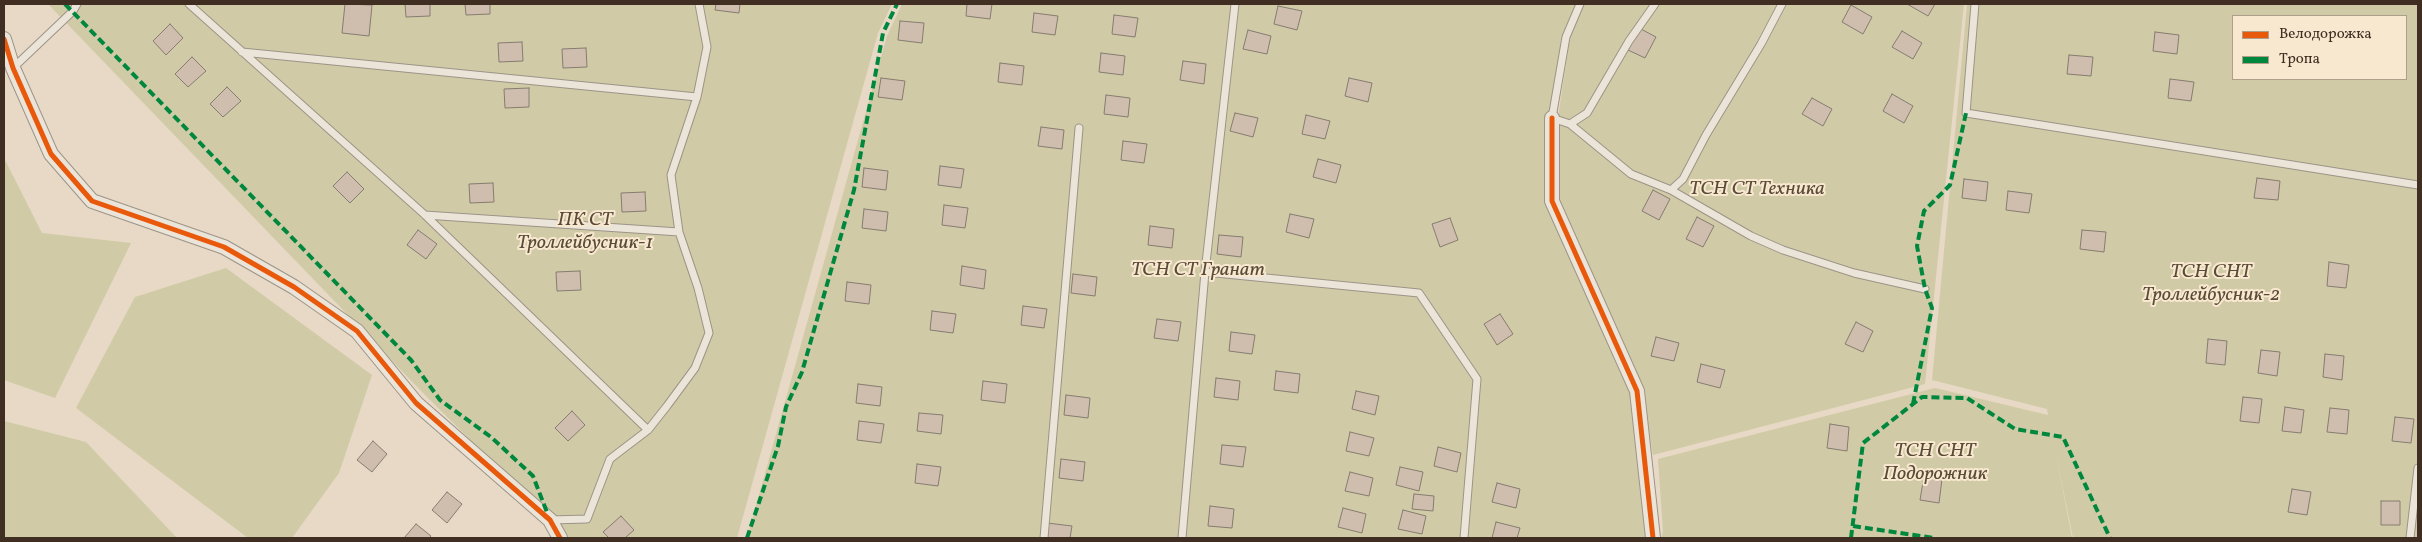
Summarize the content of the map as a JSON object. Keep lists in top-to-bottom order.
{
  "parks": [
    "ТСН СТ Техника",
    "ПК СТ Троллейбусник-1",
    "ТСН СТ Гранат",
    "ТСН СНТ Троллейбусник-2",
    "ТСН СНТ Подорожник"
  ],
  "legend": ["Велодорожка", "Тропа"]
}
